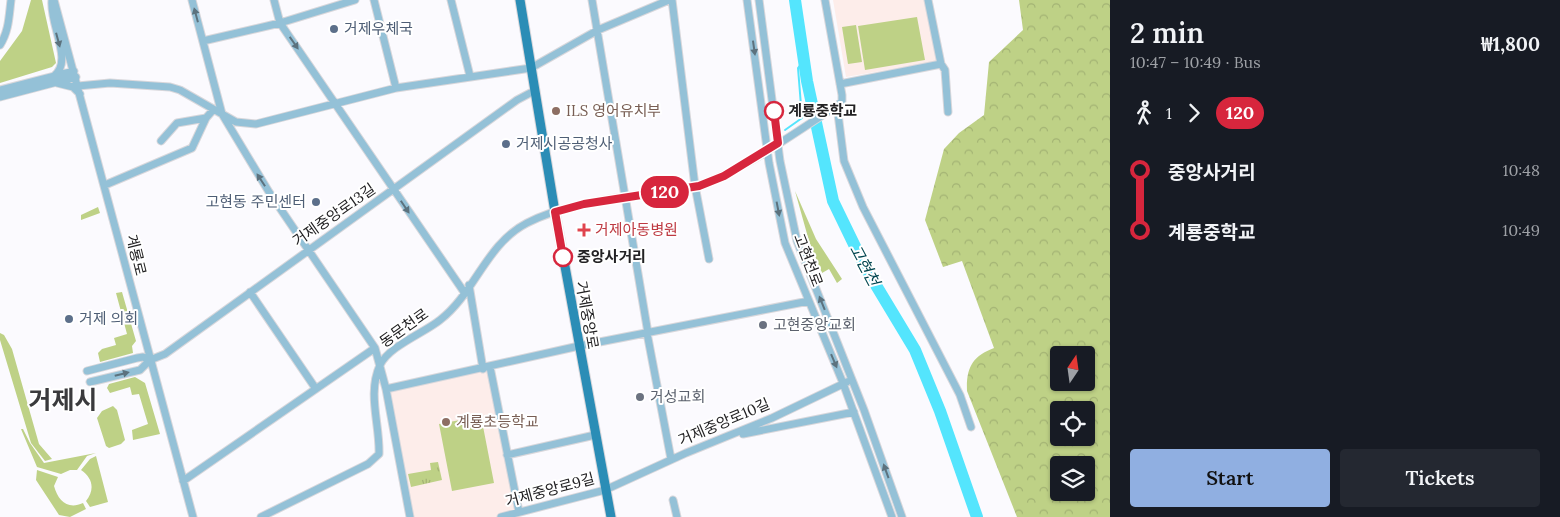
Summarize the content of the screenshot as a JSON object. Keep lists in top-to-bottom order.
{
  "streets": {
    "main road": ["거제중앙로"],
    "street": [
      "거제중앙로13길",
      "계룡로",
      "고현천로",
      "동문천로",
      "거제중앙로10길",
      "거제중앙로9길"
    ]
  },
  "crossings": [
    ["거제중앙로13길", "계룡로"],
    ["거제중앙로13길", "거제중앙로"],
    ["고현천로", "동문천로"],
    ["고현천로", "거제중앙로10길"],
    ["거제중앙로", "동문천로"],
    ["거제중앙로", "거제중앙로10길"],
    ["거제중앙로", "거제중앙로9길"],
    ["거제중앙로10길", "거제중앙로9길"]
  ],
  "districts": ["거제시"],
  "water": ["고현천"],
  "places": {
    "other": [
      "거제우체국",
      "ILS 영어유치부",
      "계룡중학교",
      "거제시공공청사",
      "고현동 주민센터",
      "중앙사거리",
      "거제 의회",
      "고현중앙교회",
      "거성교회",
      "계룡초등학교"
    ],
    "health": ["거제아동병원"]
  },
  "lines": ["bus line 120"],
  "north": "top",
  "page": {
    "on_map": "120",
    "heading": ["2 min", "10:47 – 10:49 · Bus", "₩1,800"],
    "legs": ["1", "120"],
    "list": [
      {
        "name": "중앙사거리",
        "value": "10:48"
      },
      {
        "name": "계룡중학교",
        "value": "10:49"
      }
    ],
    "buttons": ["Start", "Tickets"]
  }
}
